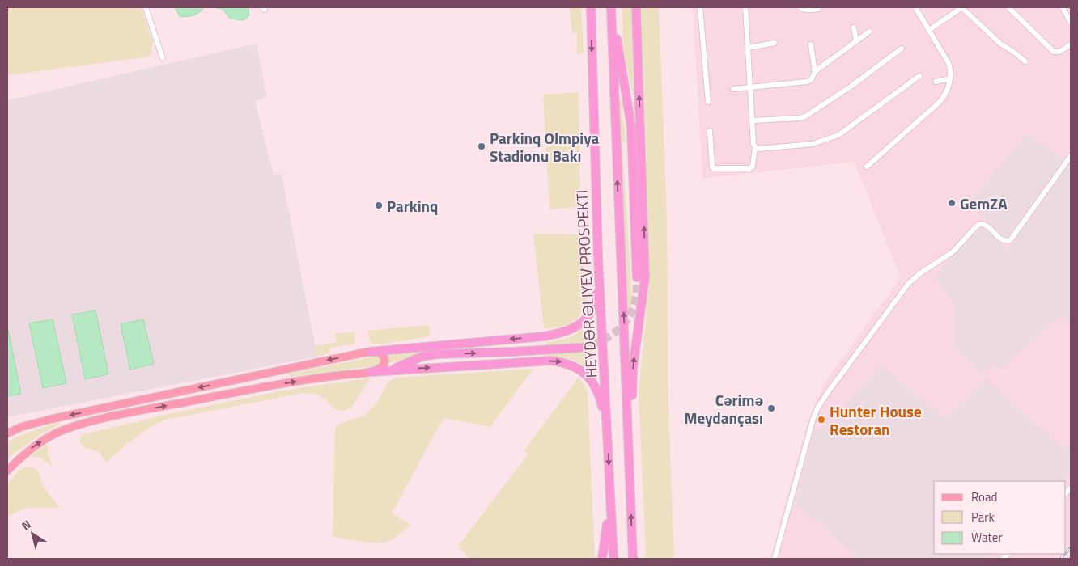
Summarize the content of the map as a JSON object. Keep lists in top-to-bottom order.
{
  "streets": {
    "highway": ["HEYDƏR ƏLIYEV PROSPEKTI"]
  },
  "places": [
    "Parkinq Olmpiya Stadionu Bakı",
    "GemZA",
    "Parkinq",
    "Cərimə Meydançası",
    "Hunter House Restoran"
  ],
  "legend": ["Road", "Park", "Water"],
  "north": "top left"
}
